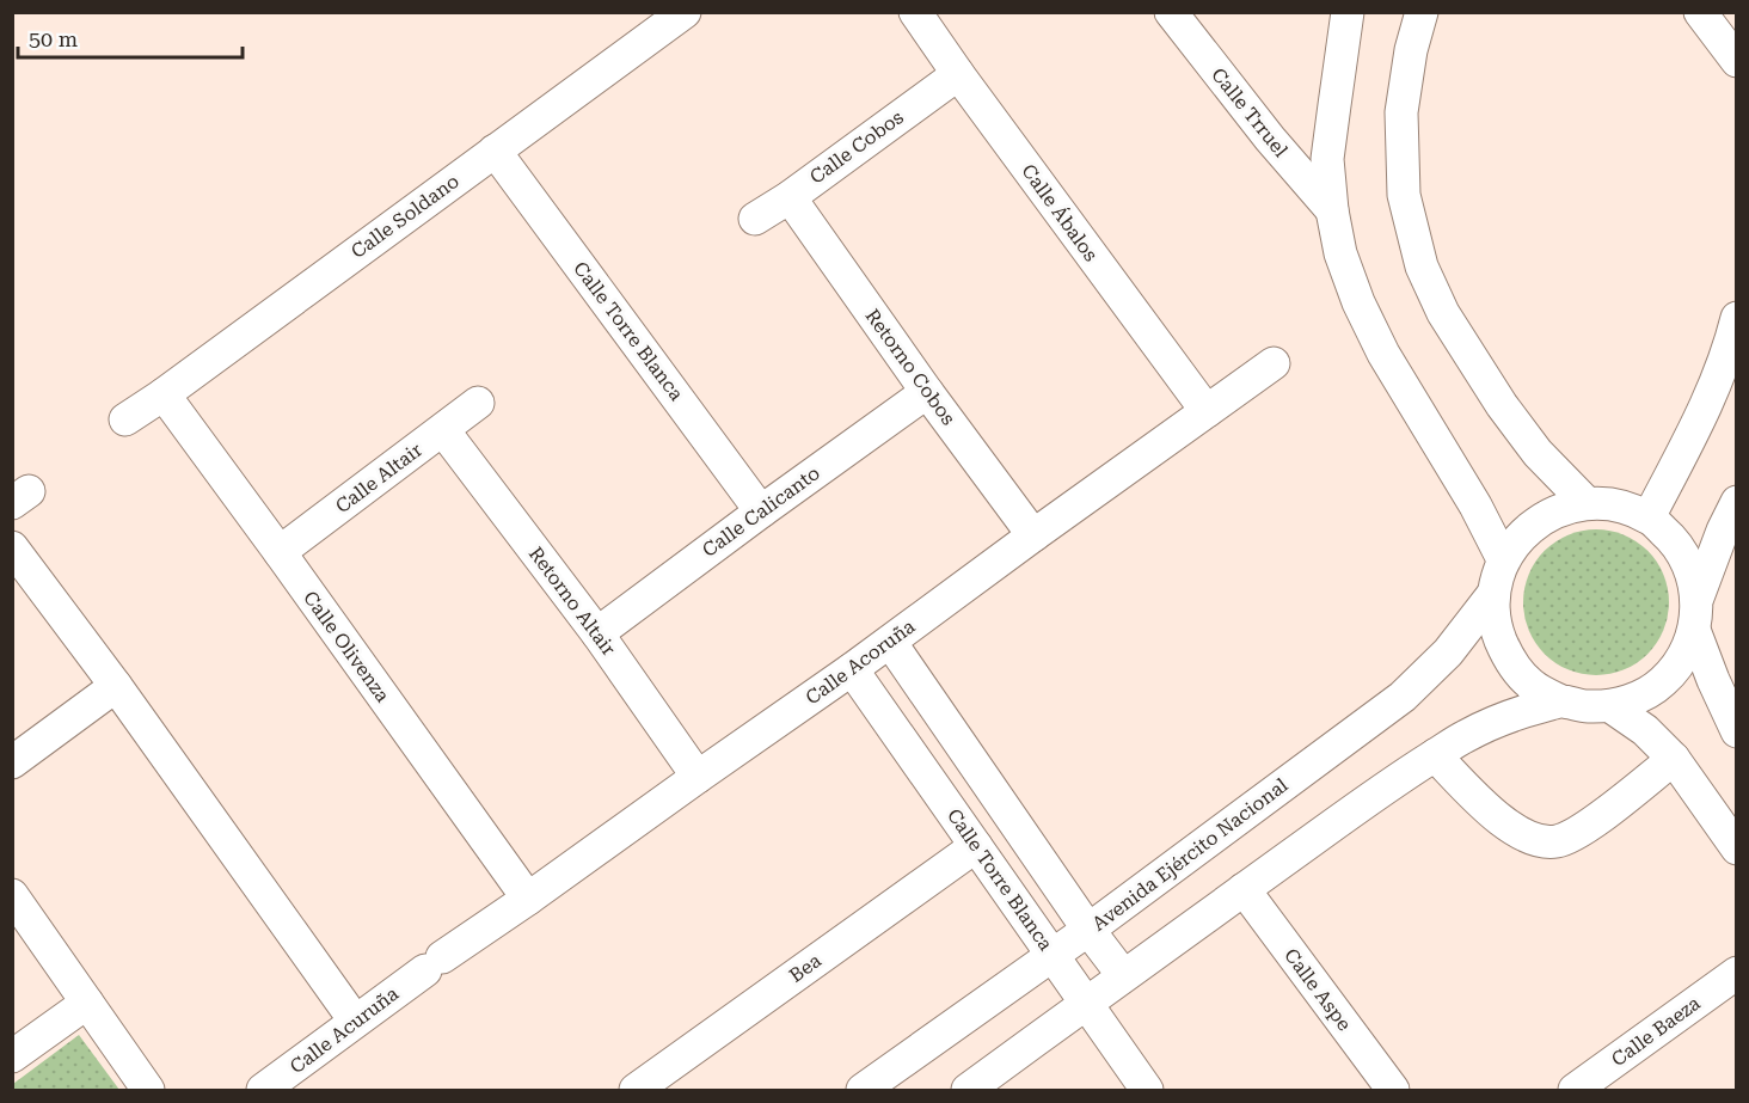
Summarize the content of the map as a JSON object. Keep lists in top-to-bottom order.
{
  "streets": {
    "street": [
      "Calle Trruel",
      "Calle Cobos",
      "Calle Ábalos",
      "Calle Soldano",
      "Calle Torre Blanca",
      "Retorno Cobos",
      "Calle Altair",
      "Calle Calicanto",
      "Retorno Altair",
      "Calle Olivenza",
      "Calle Acoruña",
      "Avenida Ejército Nacional",
      "Bea",
      "Calle Aspe",
      "Calle Acuruña",
      "Calle Baeza"
    ]
  },
  "crossings": [
    ["Calle Cobos", "Calle Ábalos"],
    ["Calle Cobos", "Retorno Cobos"],
    ["Calle Ábalos", "Calle Acoruña"],
    ["Calle Soldano", "Calle Torre Blanca"],
    ["Calle Soldano", "Calle Olivenza"],
    ["Calle Torre Blanca", "Calle Calicanto"],
    ["Calle Torre Blanca", "Calle Acoruña"],
    ["Calle Torre Blanca", "Avenida Ejército Nacional"],
    ["Calle Torre Blanca", "Bea"],
    ["Retorno Cobos", "Calle Calicanto"],
    ["Retorno Cobos", "Calle Acoruña"],
    ["Calle Altair", "Retorno Altair"],
    ["Calle Altair", "Calle Olivenza"],
    ["Calle Calicanto", "Retorno Altair"],
    ["Retorno Altair", "Calle Acoruña"],
    ["Calle Olivenza", "Calle Acoruña"],
    ["Calle Acoruña", "Calle Acuruña"]
  ],
  "scale_bar": "50 m"
}
